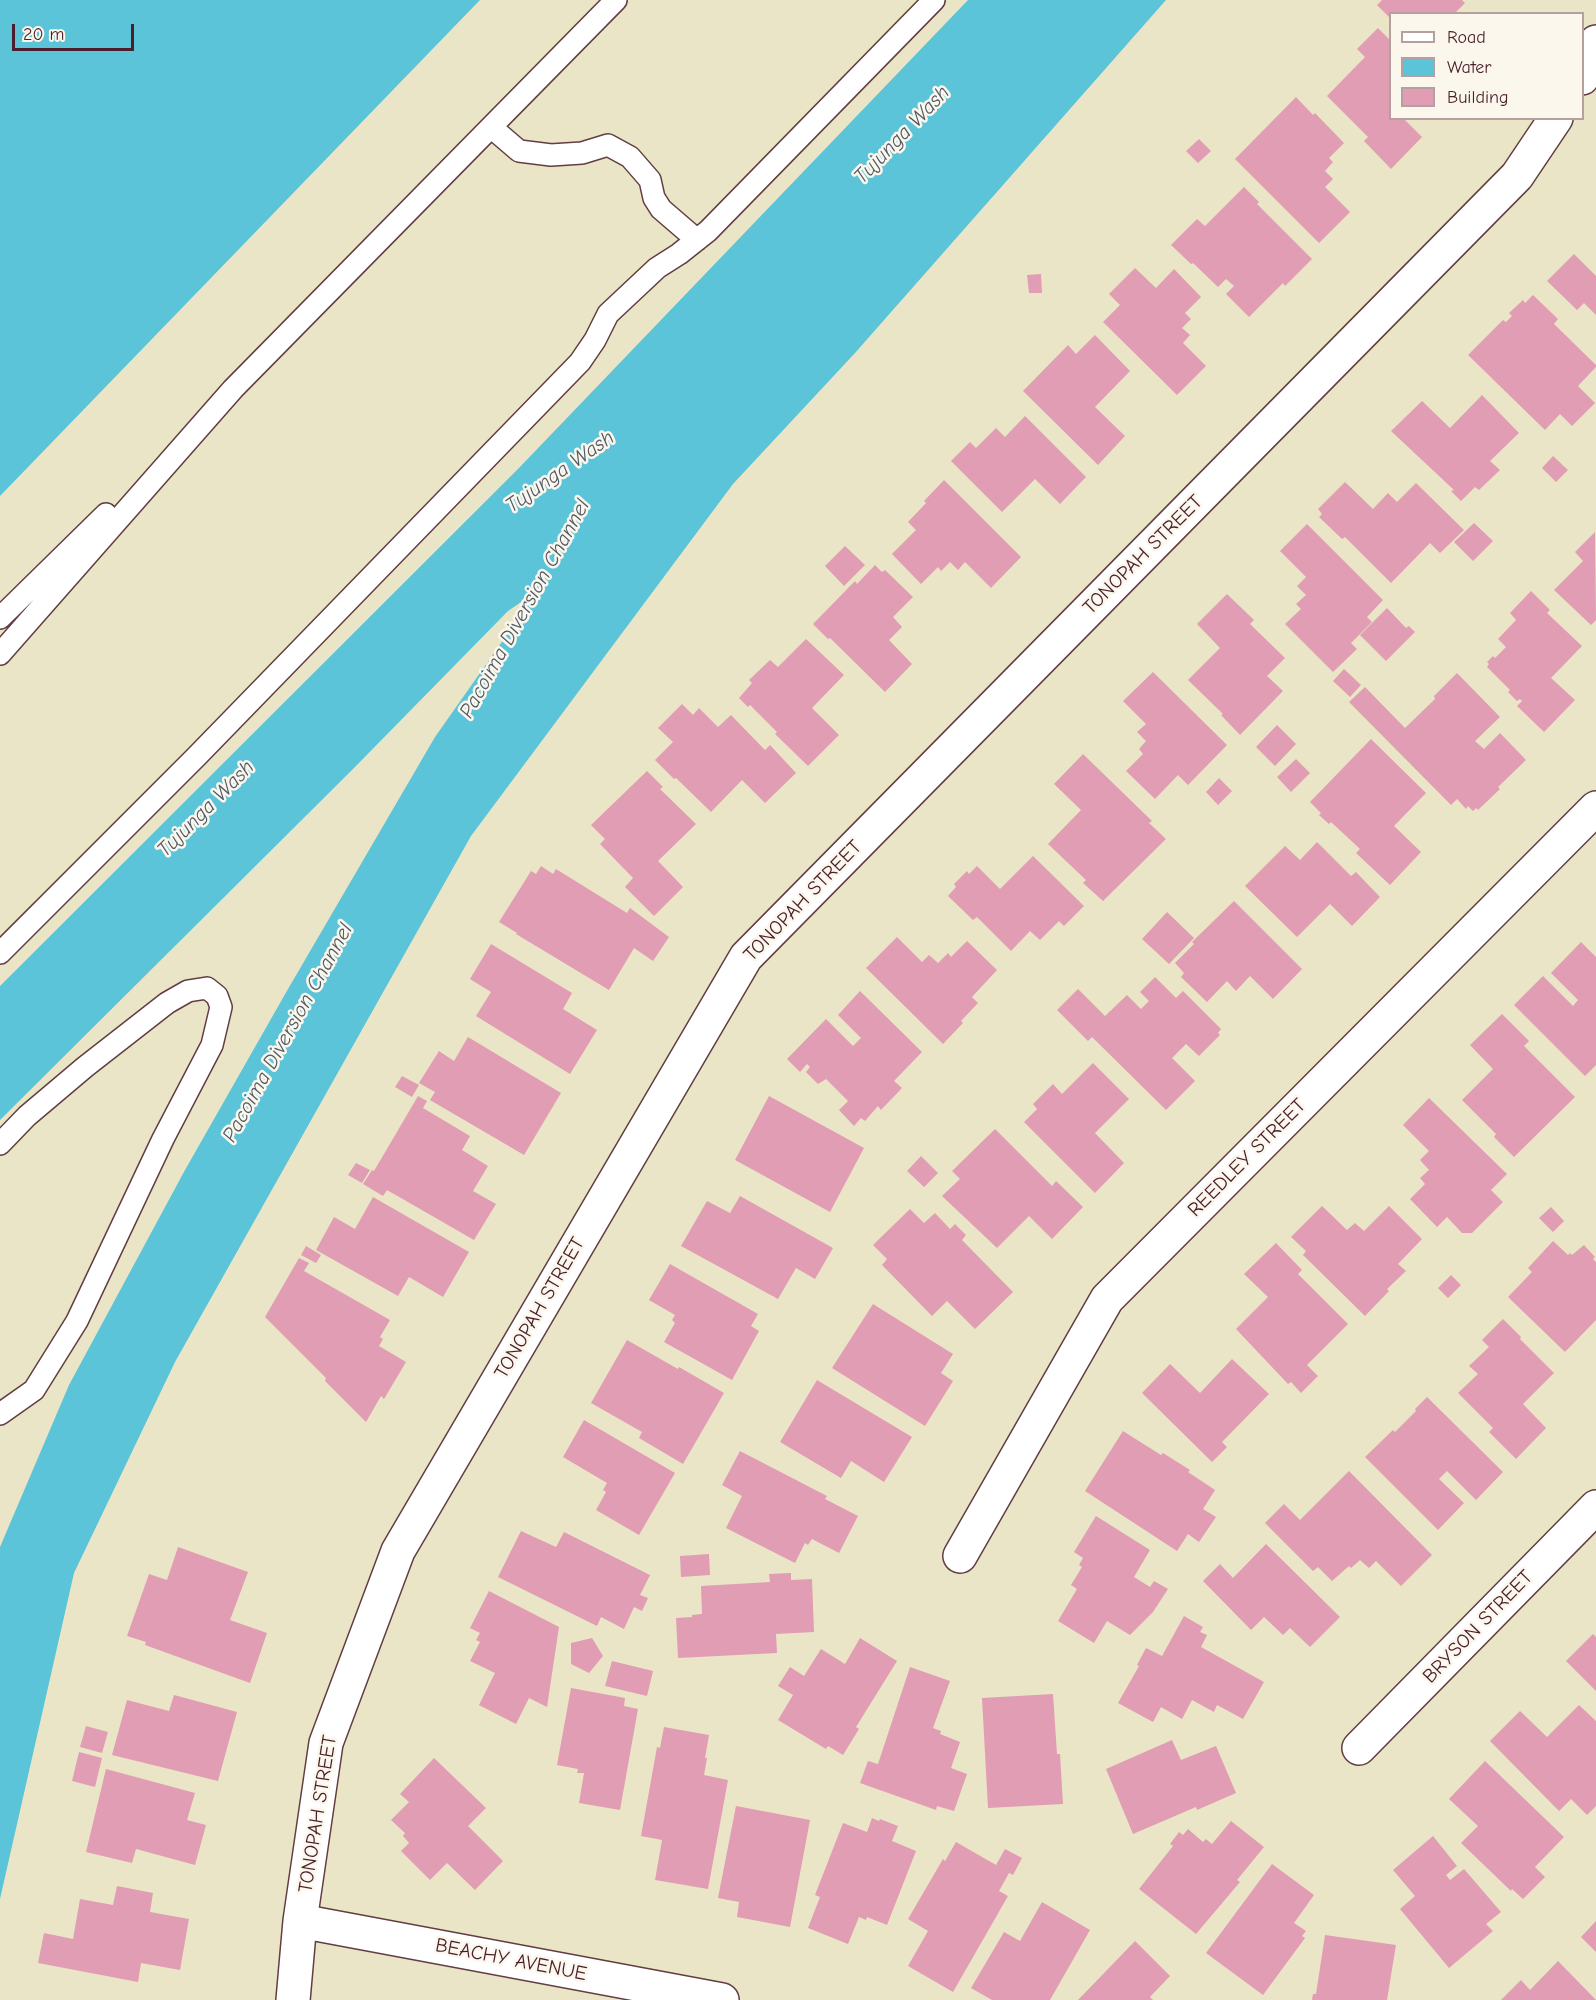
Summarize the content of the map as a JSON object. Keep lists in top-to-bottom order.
{
  "streets": {
    "street": [
      "TONOPAH STREET",
      "REEDLEY STREET",
      "BRYSON STREET",
      "BEACHY AVENUE"
    ]
  },
  "crossings": [
    ["TONOPAH STREET", "BEACHY AVENUE"]
  ],
  "water": ["Tujunga Wash", "Pacoima Diversion Channel"],
  "legend": ["Road", "Water", "Building"],
  "scale_bar": "20 m"
}
